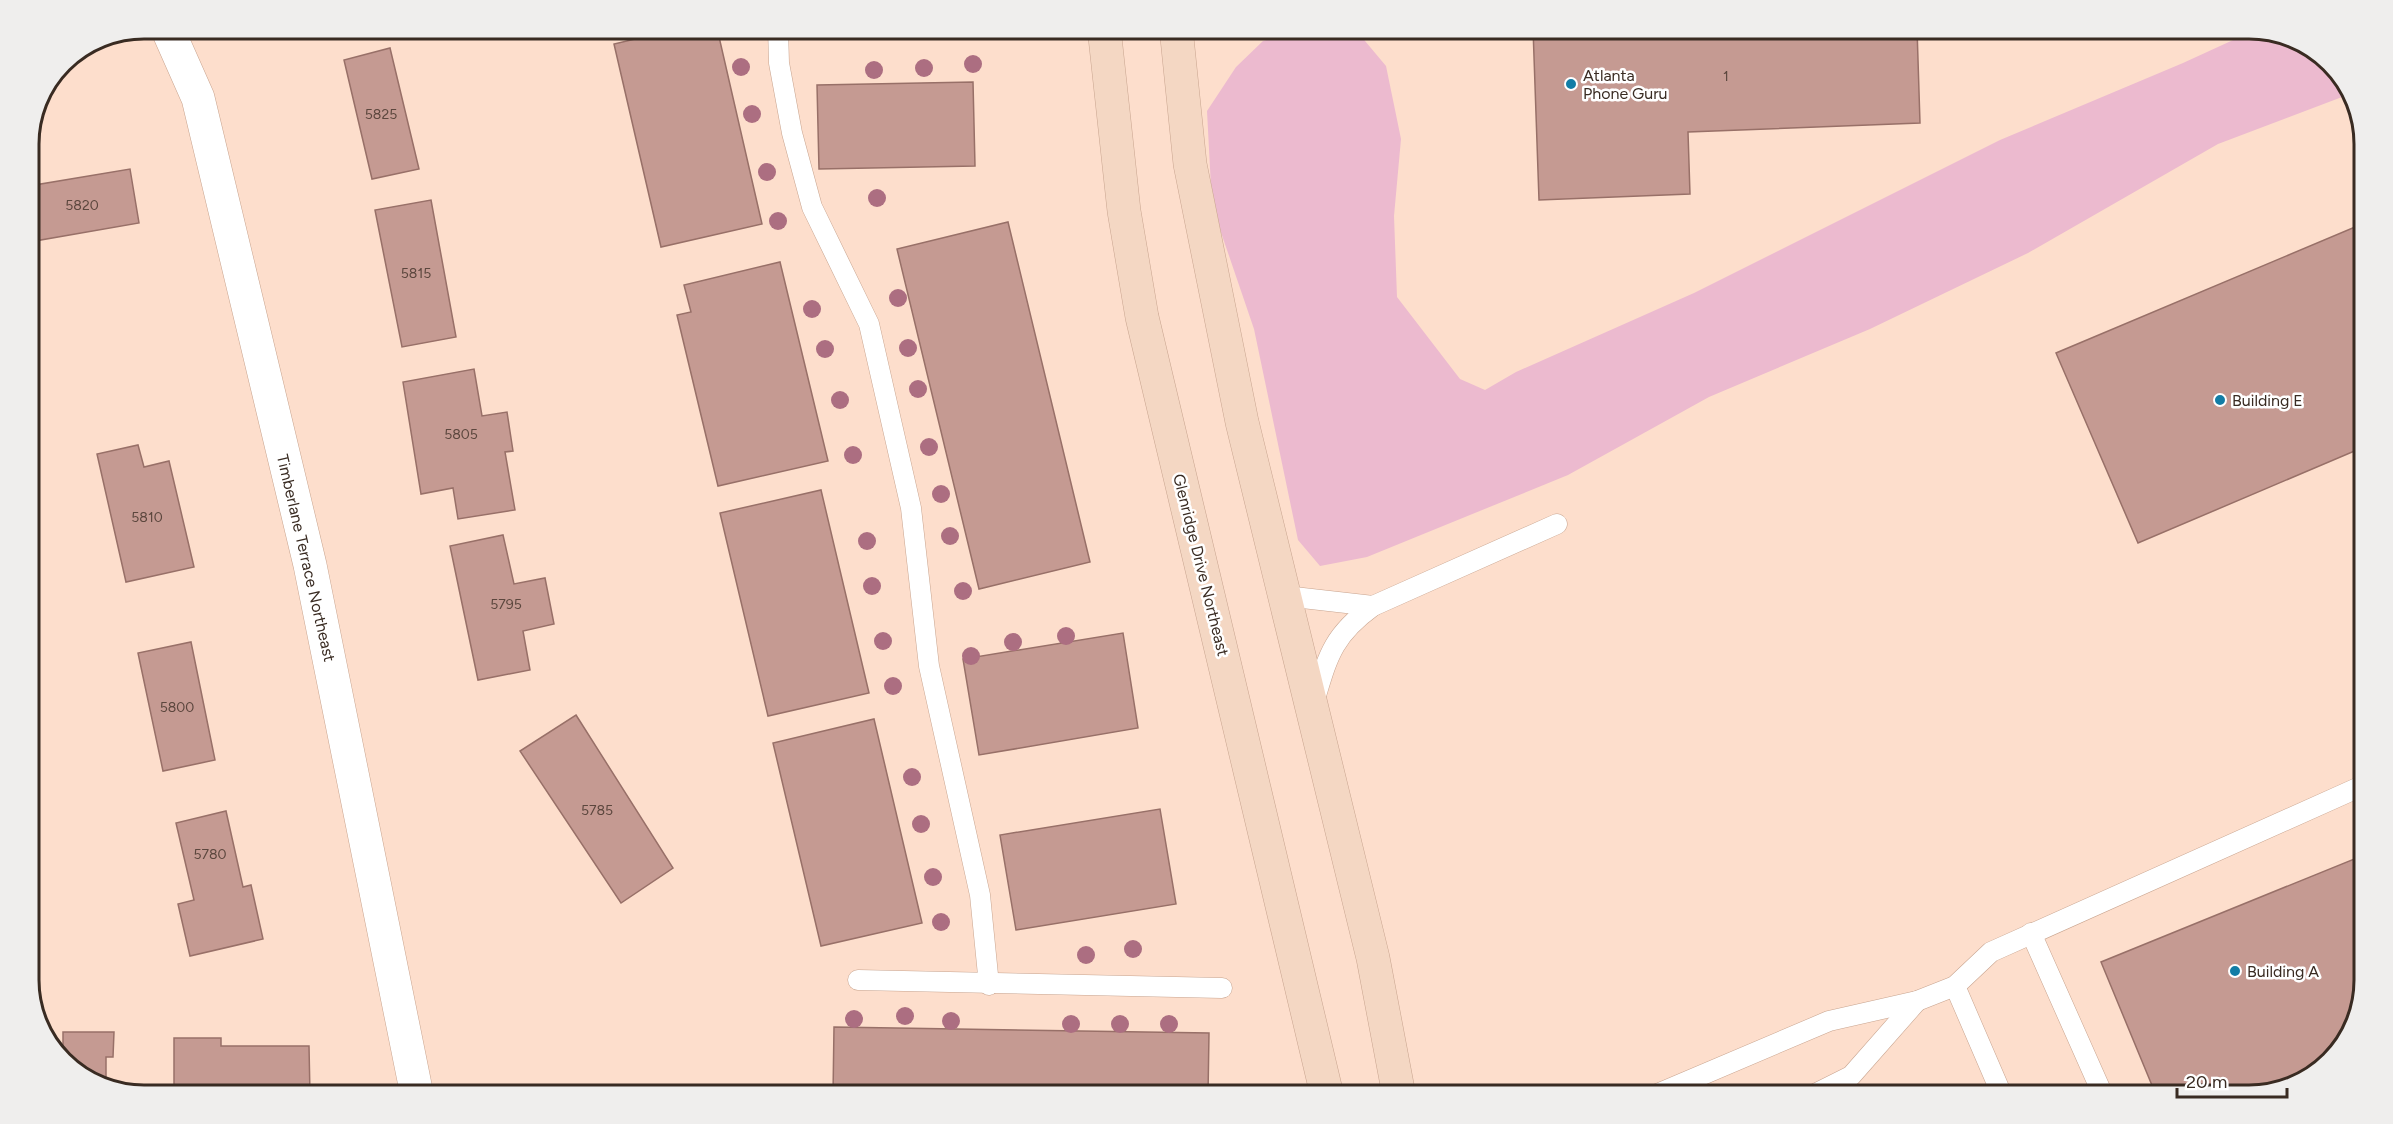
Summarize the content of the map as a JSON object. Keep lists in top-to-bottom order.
{
  "streets": {
    "main road": ["Glenridge Drive Northeast"],
    "street": ["Timberlane Terrace Northeast"]
  },
  "places": ["Atlanta Phone Guru", "Building E", "Building A"],
  "house_numbers": [
    "1",
    "5825",
    "5820",
    "5815",
    "5805",
    "5810",
    "5795",
    "5800",
    "5785",
    "5780"
  ],
  "scale_bar": "20 m"
}
